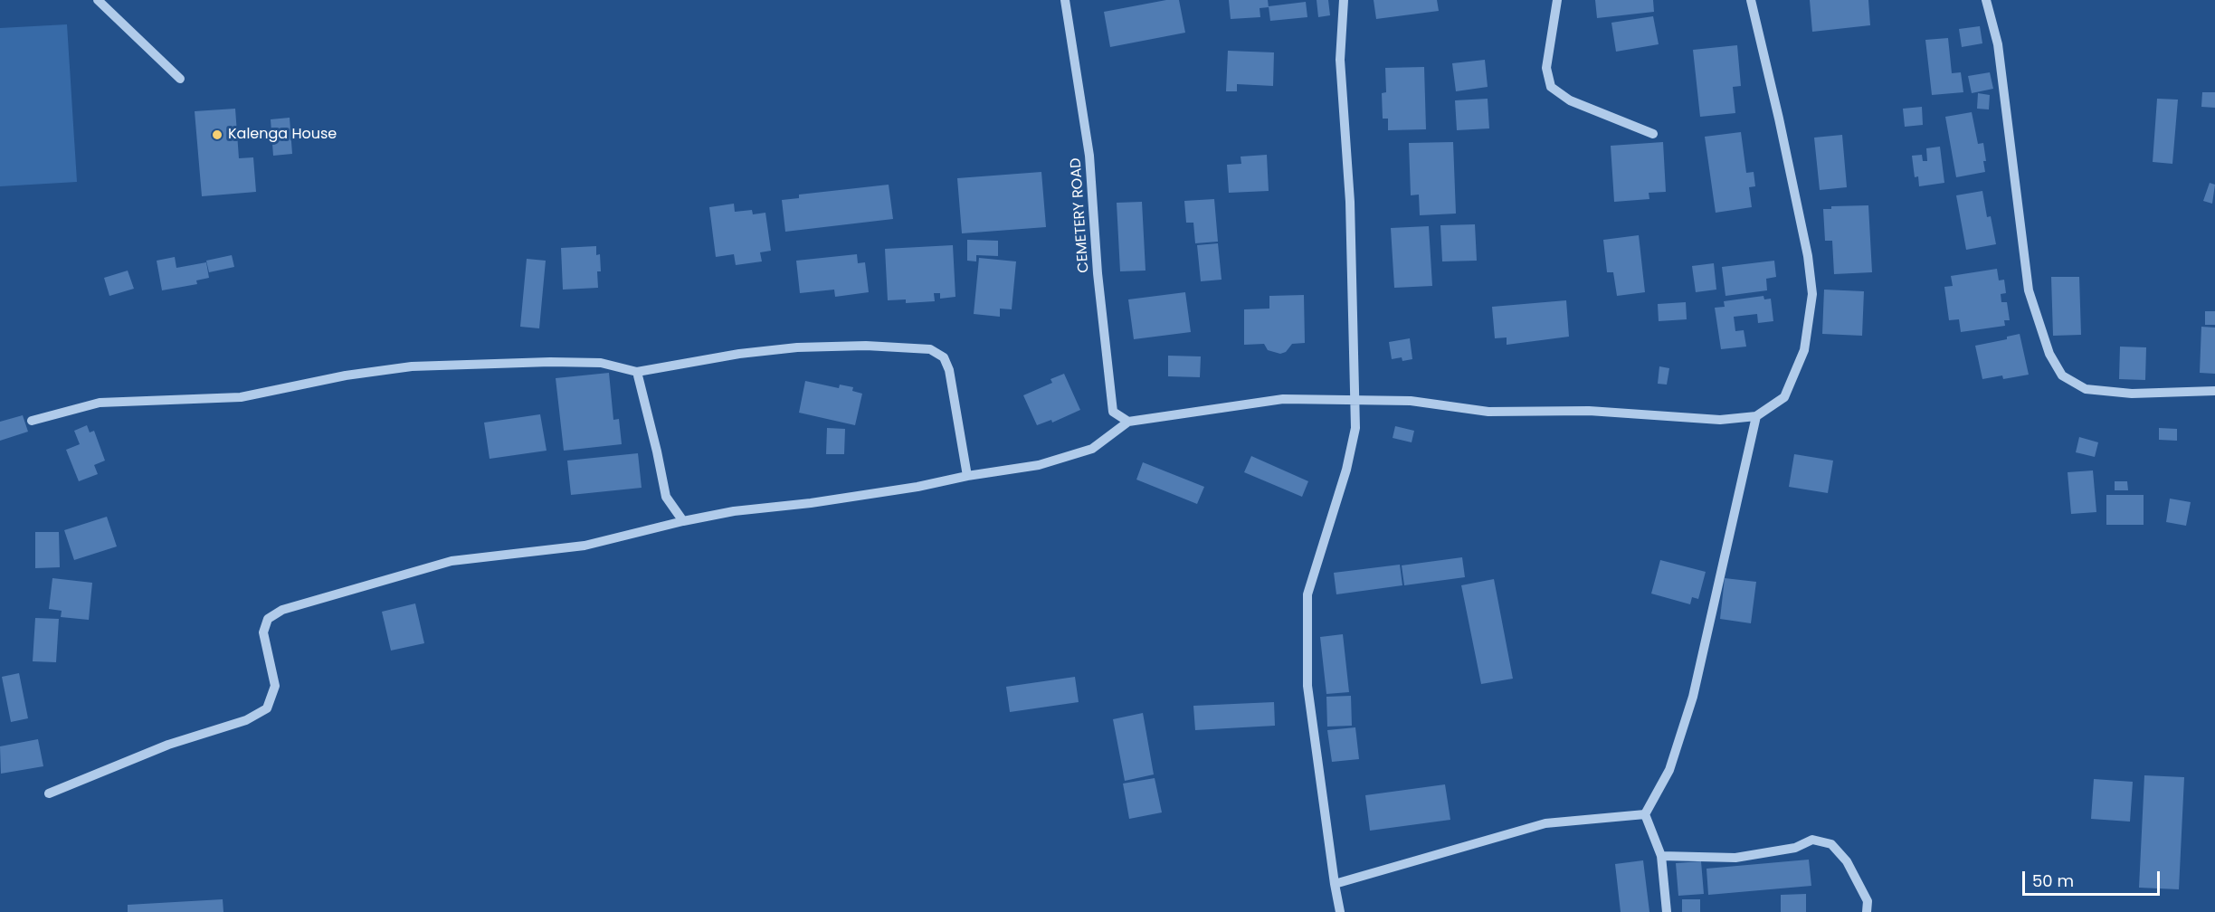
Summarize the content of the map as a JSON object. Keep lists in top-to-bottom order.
{
  "streets": {
    "street": ["CEMETERY ROAD"]
  },
  "places": ["Kalenga House"],
  "scale_bar": "50 m"
}
